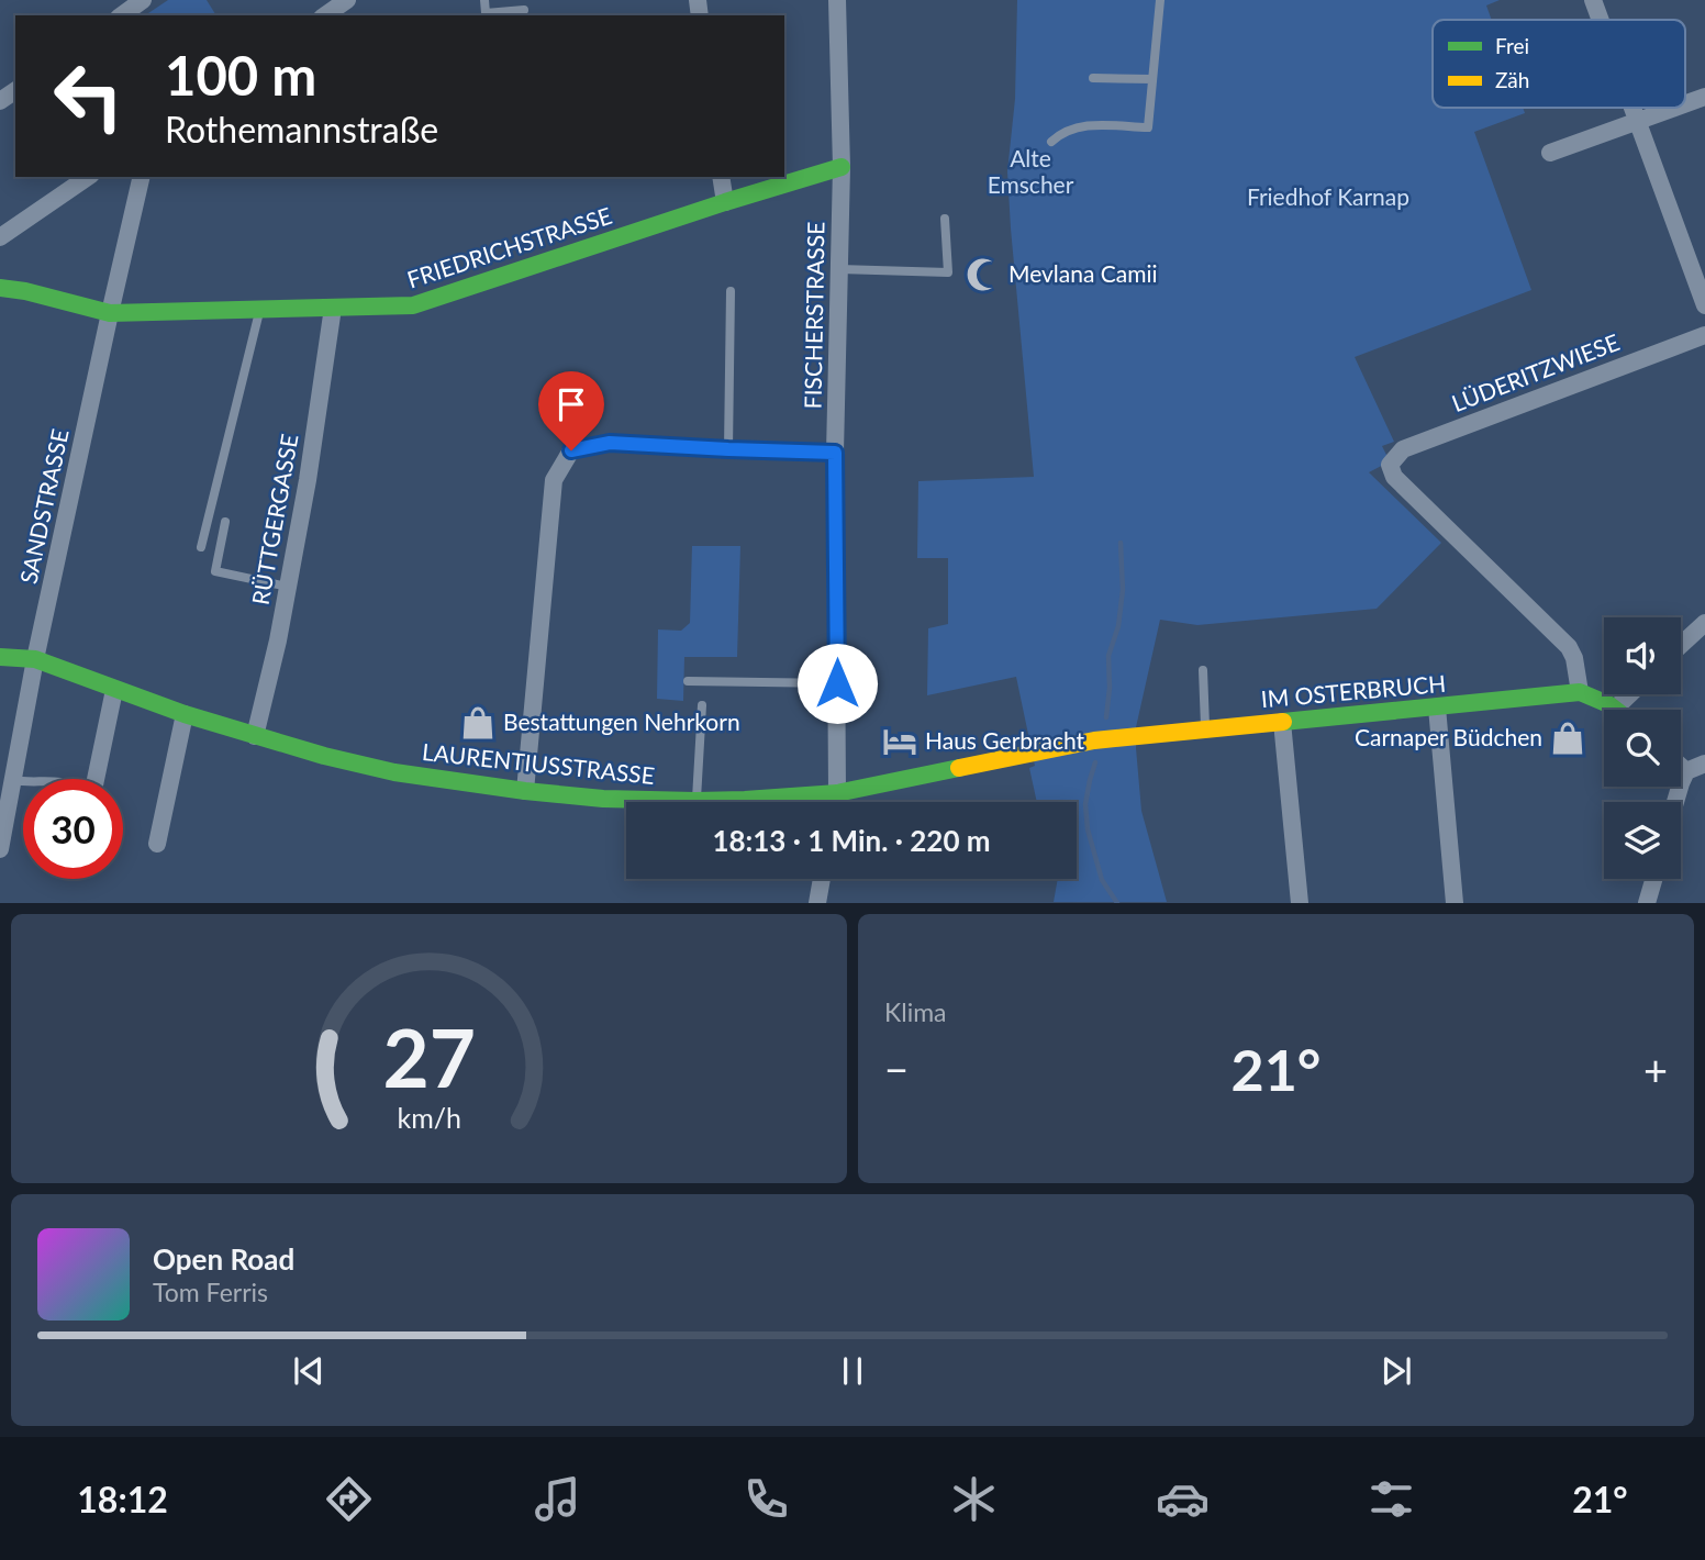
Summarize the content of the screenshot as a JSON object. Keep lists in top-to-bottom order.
{
  "streets": {
    "street": [
      "FRIEDRICHSTRASSE",
      "FISCHERSTRASSE",
      "LÜDERITZWIESE",
      "SANDSTRASSE",
      "RÜTTGERGASSE",
      "IM OSTERBRUCH",
      "LAURENTIUSSTRASSE"
    ]
  },
  "crossings": [
    ["FRIEDRICHSTRASSE", "FISCHERSTRASSE"],
    ["FRIEDRICHSTRASSE", "SANDSTRASSE"],
    ["FRIEDRICHSTRASSE", "RÜTTGERGASSE"],
    ["FISCHERSTRASSE", "LAURENTIUSSTRASSE"],
    ["LÜDERITZWIESE", "IM OSTERBRUCH"],
    ["SANDSTRASSE", "LAURENTIUSSTRASSE"],
    ["RÜTTGERGASSE", "LAURENTIUSSTRASSE"],
    ["IM OSTERBRUCH", "LAURENTIUSSTRASSE"]
  ],
  "parks": ["Alte Emscher", "Friedhof Karnap"],
  "places": {
    "mosque": ["Mevlana Camii"],
    "shop": ["Bestattungen Nehrkorn", "Carnaper Büdchen"],
    "hotel": ["Haus Gerbracht"]
  },
  "legend": ["Frei", "Zäh"],
  "page": {
    "turn": ["100 m", "Rothemannstraße"],
    "limit": "30",
    "trip": "18:13 · 1 Min. · 220 m",
    "tile": "Klima",
    "heat": ["−", "21°", "+"],
    "song": ["Open Road", "Tom Ferris"],
    "tabs": ["18:12", "21°"],
    "gauge": ["27", "km/h"]
  }
}
